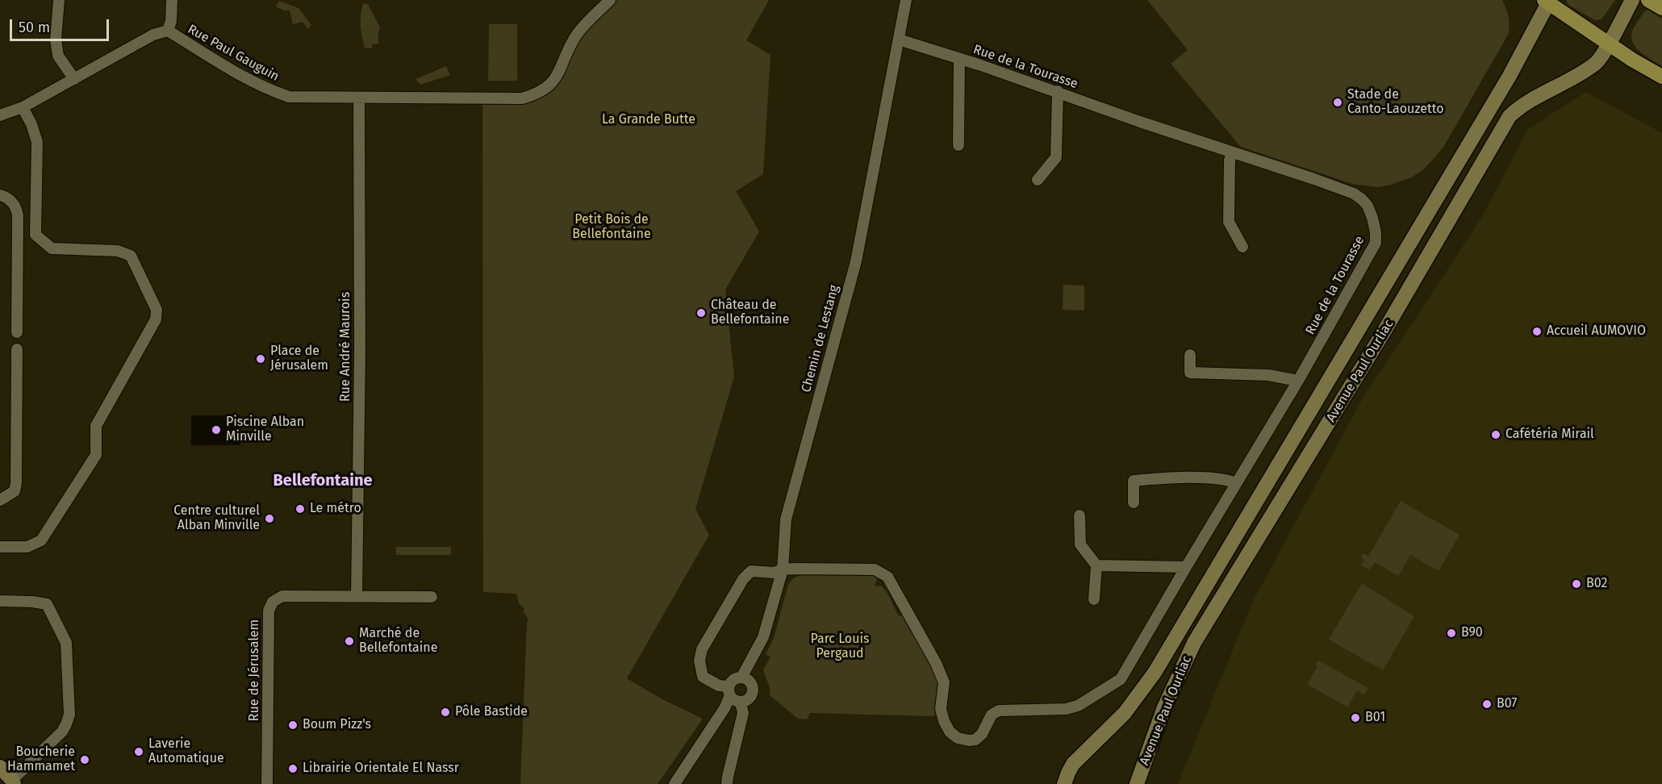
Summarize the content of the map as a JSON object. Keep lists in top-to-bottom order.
{
  "streets": {
    "main road": ["Avenue Paul Ourliac"],
    "street": [
      "Rue Paul Gauguin",
      "Rue de la Tourasse",
      "Chemin de Lestang",
      "Rue André Maurois",
      "Rue de Jérusalem"
    ]
  },
  "crossings": [
    ["Rue Paul Gauguin", "Rue André Maurois"],
    ["Rue de la Tourasse", "Chemin de Lestang"],
    ["Rue André Maurois", "Rue de Jérusalem"]
  ],
  "districts": ["Bellefontaine"],
  "parks": ["La Grande Butte", "Petit Bois de Bellefontaine", "Parc Louis Pergaud"],
  "places": [
    "Stade de Canto-Laouzetto",
    "Château de Bellefontaine",
    "Accueil AUMOVIO",
    "Place de Jérusalem",
    "Piscine Alban Minville",
    "Cafétéria Mirail",
    "Le métro",
    "Centre culturel Alban Minville",
    "B02",
    "B90",
    "Marché de Bellefontaine",
    "B07",
    "Pôle Bastide",
    "B01",
    "Boum Pizz's",
    "Laverie Automatique",
    "Boucherie Hammamet",
    "Librairie Orientale El Nassr"
  ],
  "scale_bar": "50 m"
}
